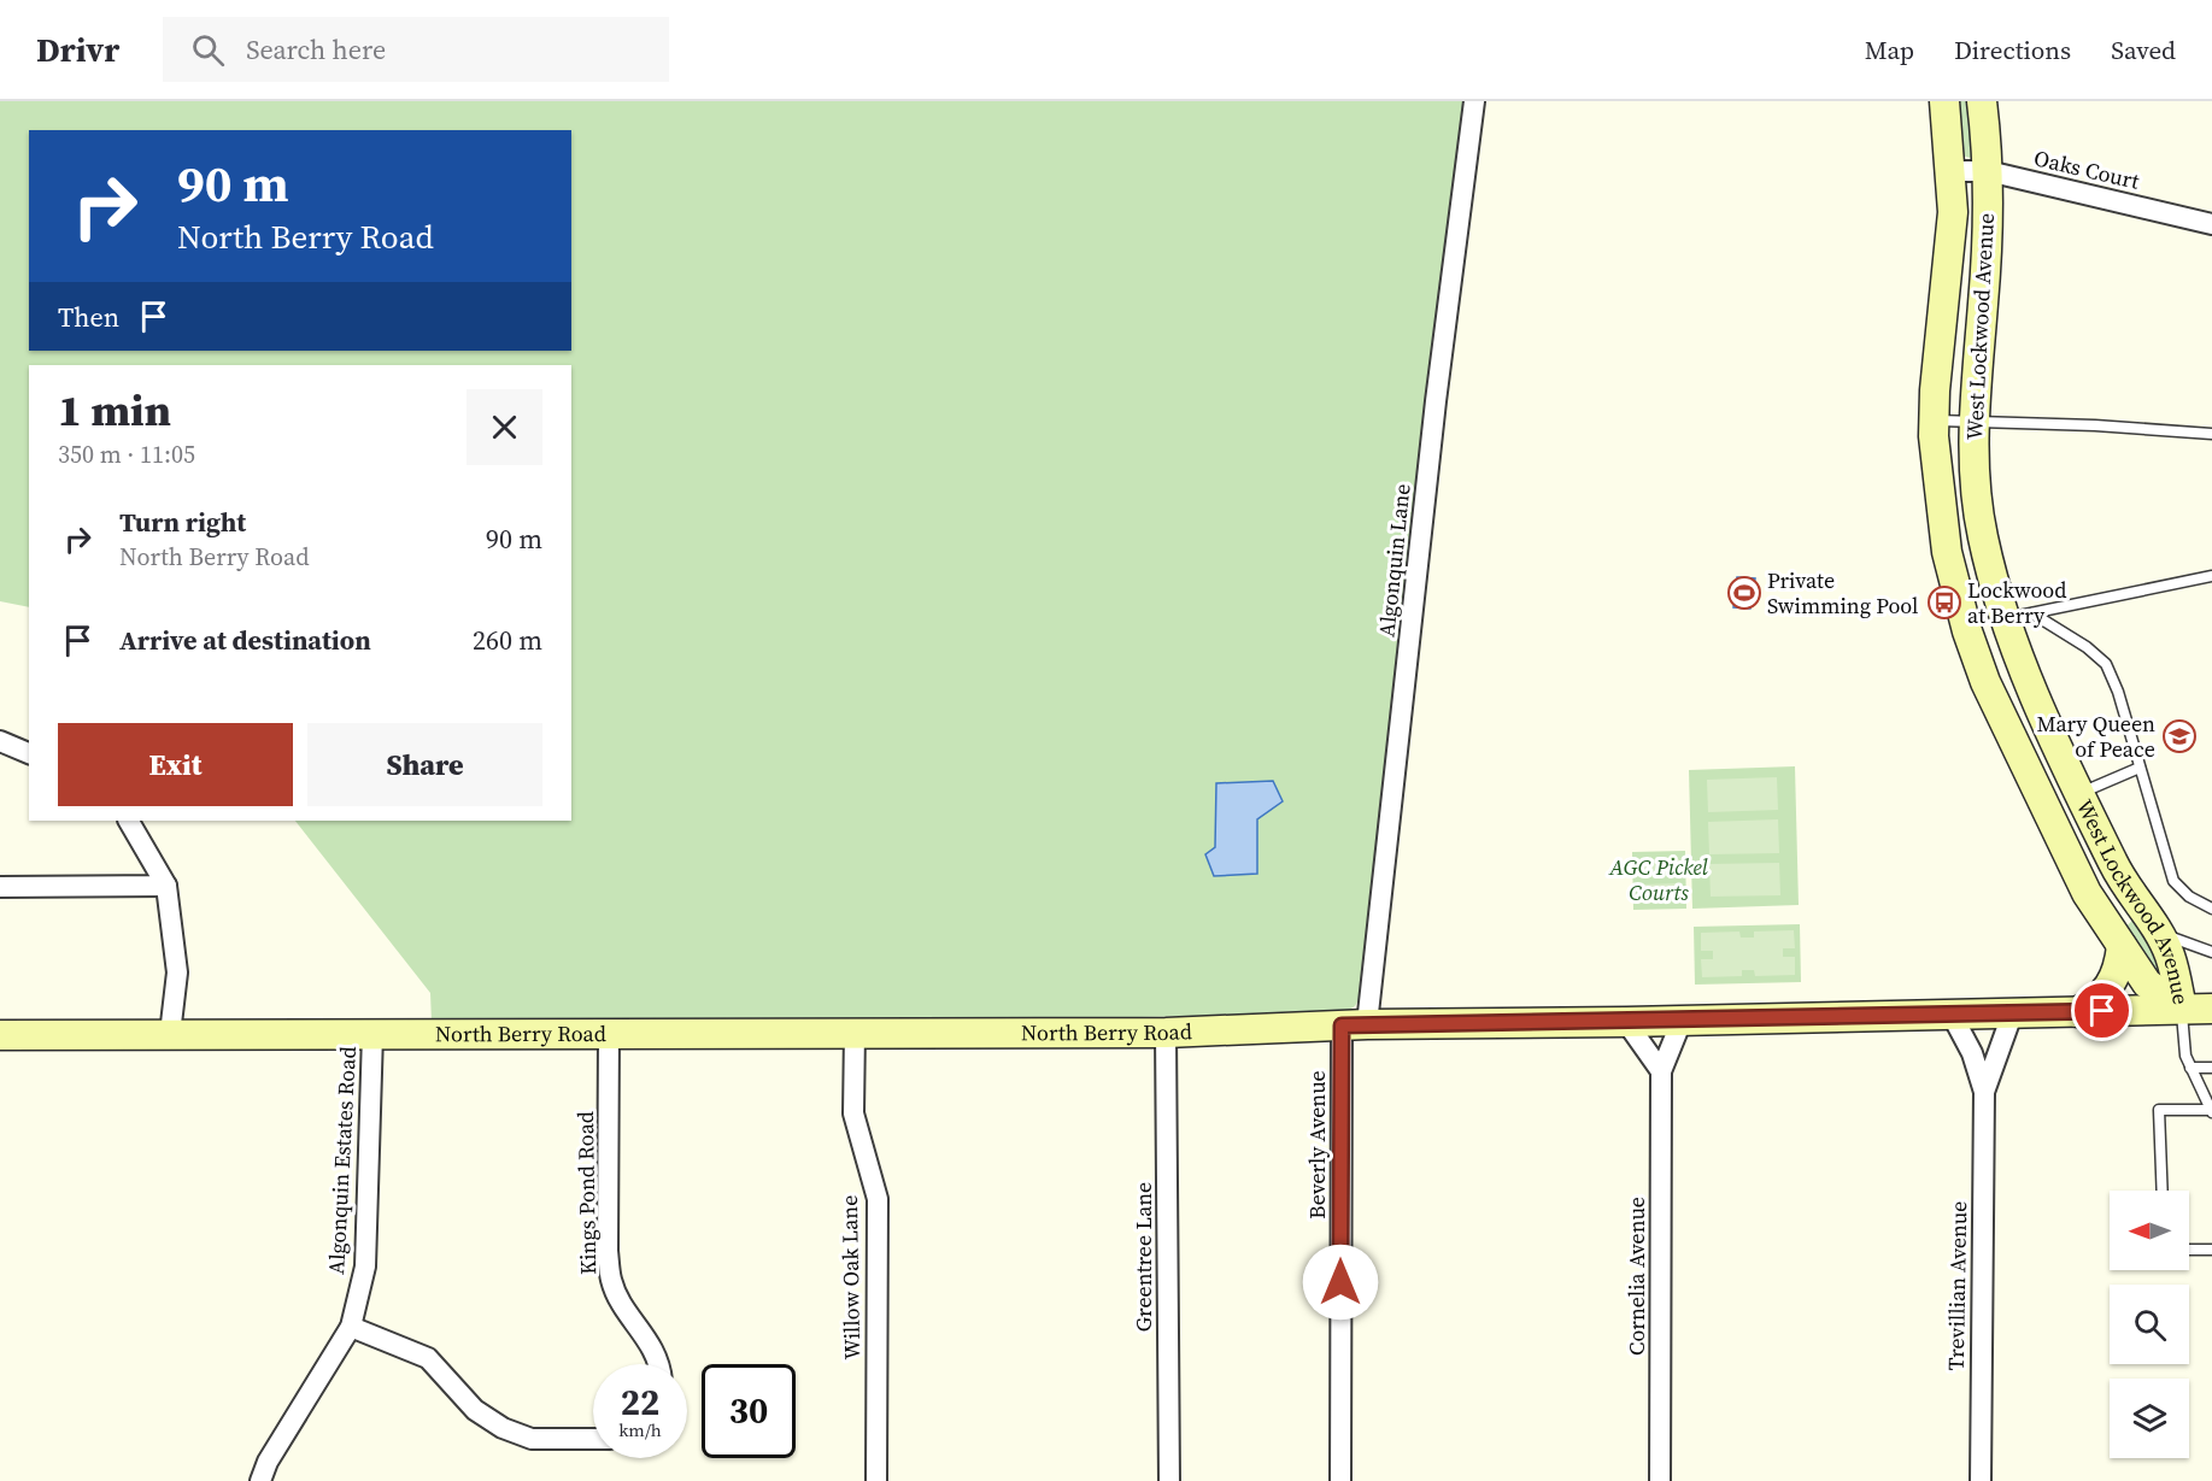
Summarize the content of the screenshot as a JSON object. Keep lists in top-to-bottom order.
{
  "streets": {
    "main road": ["West Lockwood Avenue", "North Berry Road"],
    "street": [
      "Oaks Court",
      "Algonquin Lane",
      "Beverly Avenue",
      "Algonquin Estates Road",
      "Kings Pond Road",
      "Greentree Lane",
      "Cornelia Avenue",
      "Willow Oak Lane",
      "Trevillian Avenue"
    ]
  },
  "crossings": [
    ["Oaks Court", "West Lockwood Avenue"],
    ["West Lockwood Avenue", "North Berry Road"],
    ["Algonquin Lane", "North Berry Road"],
    ["Algonquin Lane", "Beverly Avenue"],
    ["North Berry Road", "Beverly Avenue"],
    ["North Berry Road", "Algonquin Estates Road"],
    ["North Berry Road", "Kings Pond Road"],
    ["North Berry Road", "Greentree Lane"],
    ["North Berry Road", "Cornelia Avenue"],
    ["North Berry Road", "Willow Oak Lane"],
    ["North Berry Road", "Trevillian Avenue"]
  ],
  "parks": ["AGC Pickel Courts"],
  "places": {
    "sports": ["Private Swimming Pool"],
    "bus stop": ["Lockwood at Berry"],
    "school or university": ["Mary Queen of Peace"]
  },
  "north": "left",
  "page": {
    "header": "Drivr",
    "search": "Search here",
    "nav": ["Map", "Directions", "Saved"],
    "turn": ["90 m", "North Berry Road"],
    "then": "Then",
    "heading": ["1 min", "350 m · 11:05"],
    "list": [
      {
        "name": "Turn right",
        "note": "North Berry Road",
        "value": "90 m"
      },
      {
        "name": "Arrive at destination",
        "value": "260 m"
      }
    ],
    "buttons": ["Exit", "Share"],
    "speed": "22 km/h",
    "limit": "30"
  }
}
